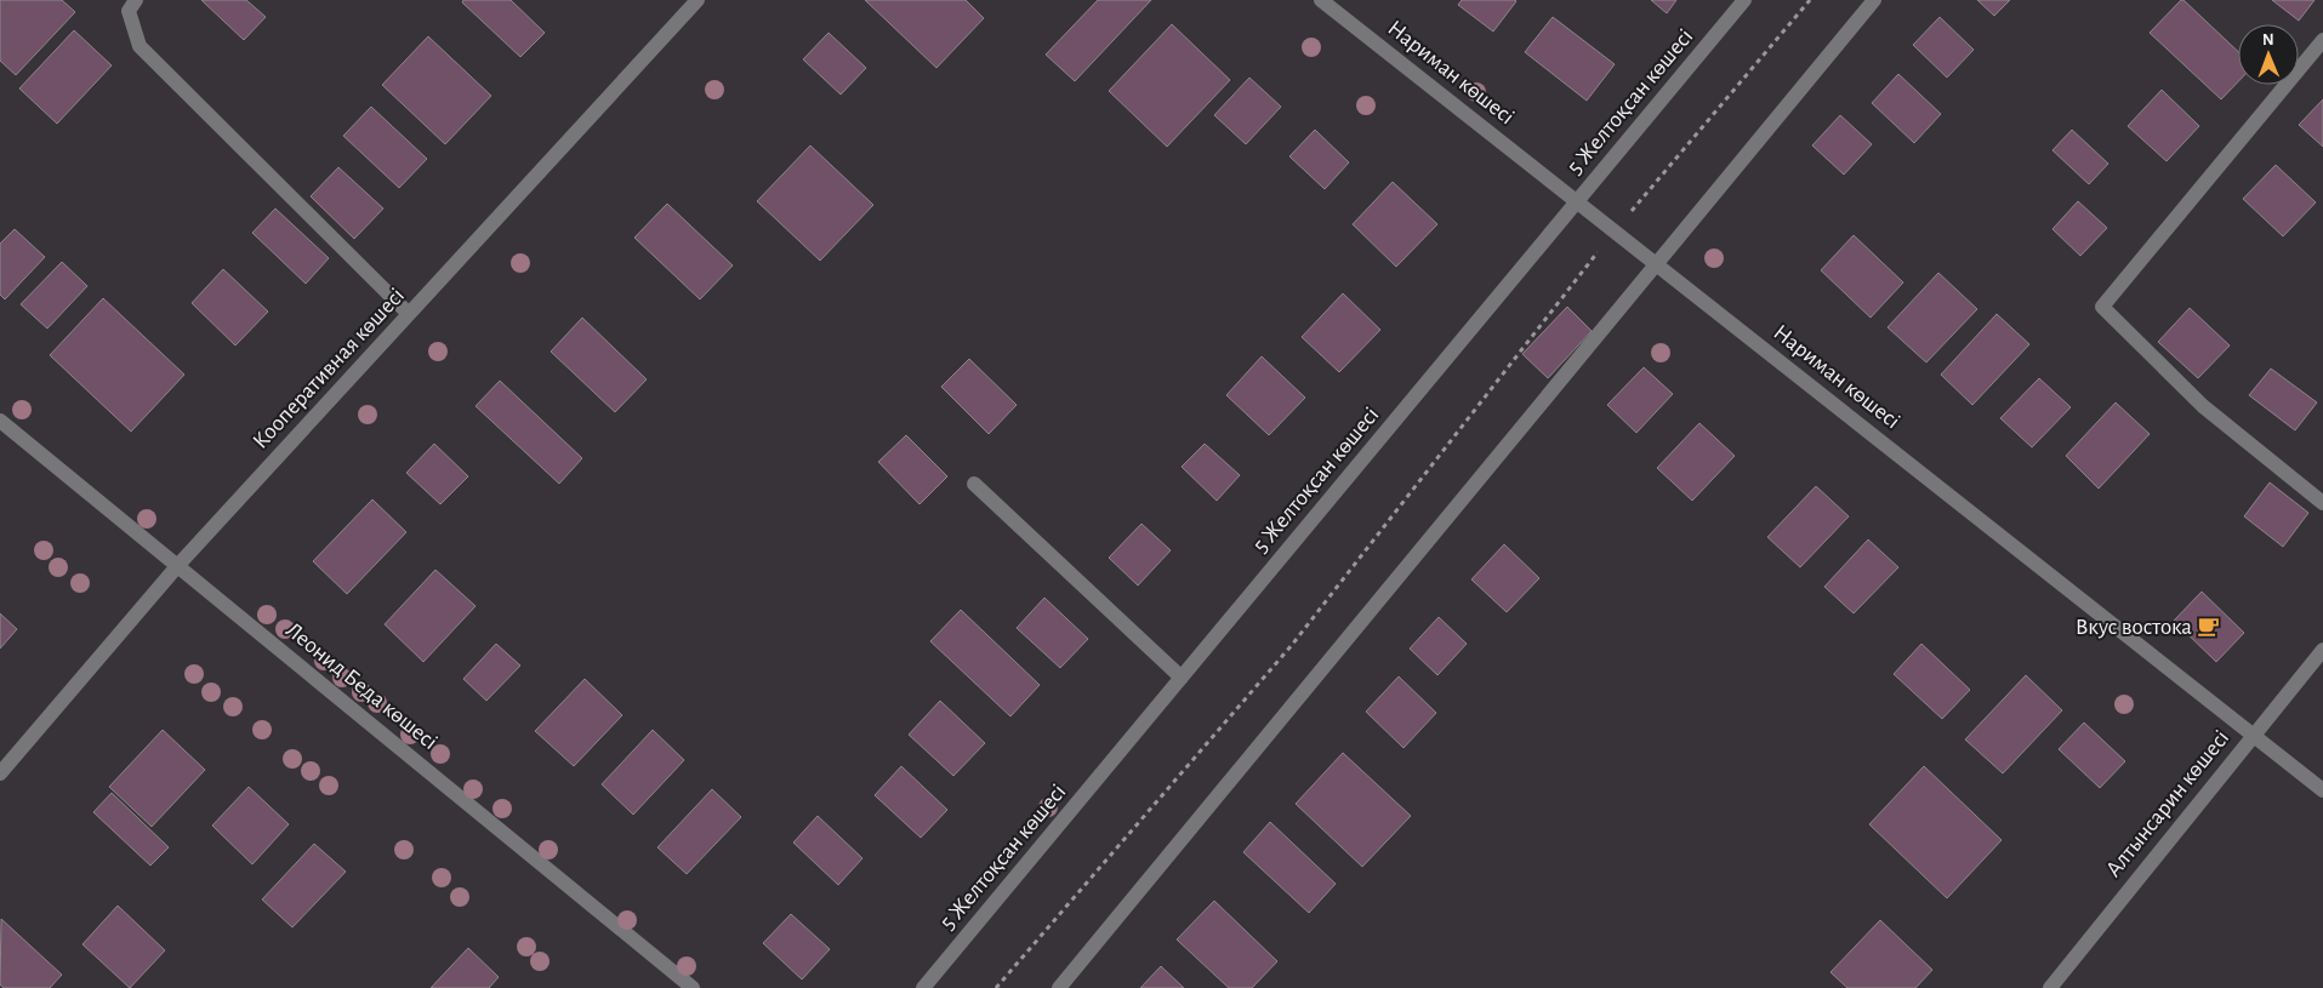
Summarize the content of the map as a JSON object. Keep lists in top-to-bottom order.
{
  "streets": {
    "street": [
      "Нариман көшесі",
      "5 Желтоқсан көшесі",
      "Кооперативная көшесі",
      "Леонид Беда көшесі",
      "Алтынсарин көшесі"
    ]
  },
  "crossings": [
    ["Нариман көшесі", "5 Желтоқсан көшесі"],
    ["Нариман көшесі", "Алтынсарин көшесі"],
    ["Кооперативная көшесі", "Леонид Беда көшесі"]
  ],
  "places": {
    "cafe": ["Вкус востока"]
  },
  "north": "top"
}
